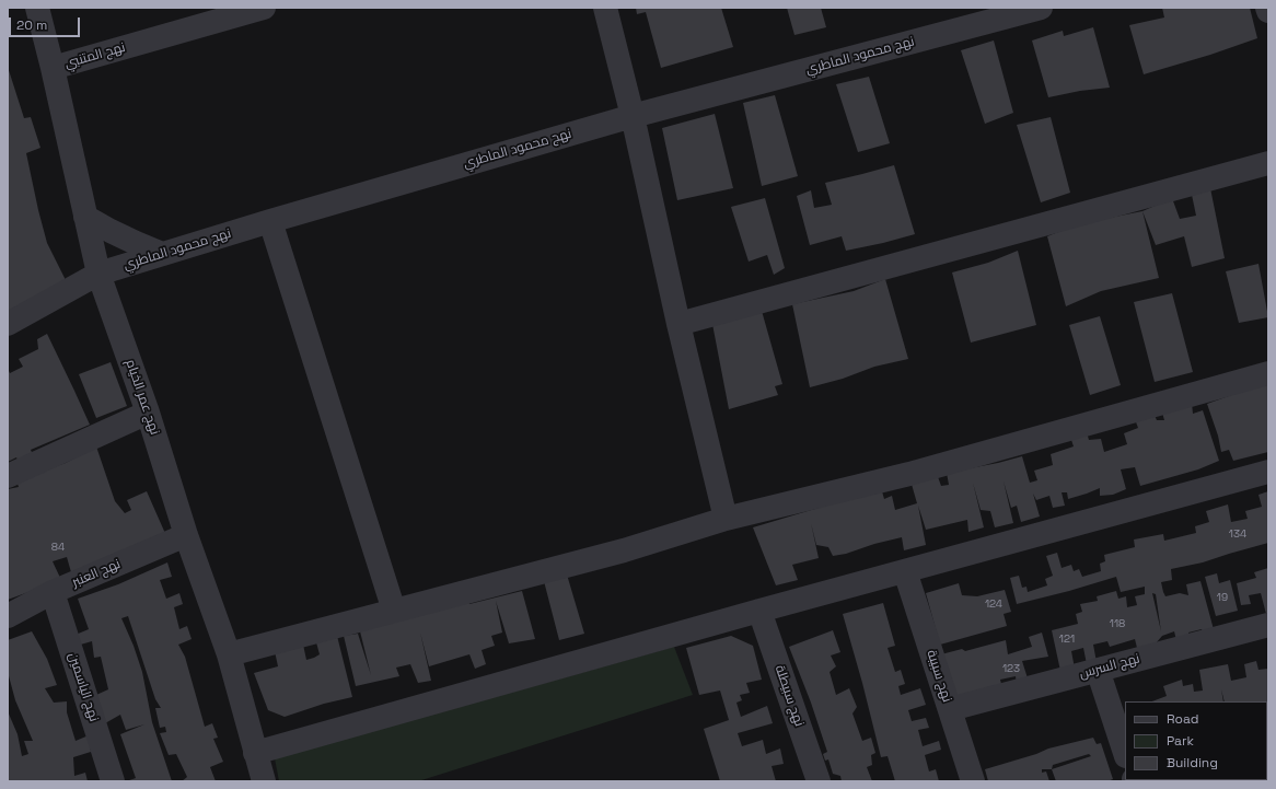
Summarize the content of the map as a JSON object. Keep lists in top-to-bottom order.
{
  "streets": {
    "street": [
      "نهج المتنبي",
      "نهج محمود الماطري",
      "نهج عمر الخيام",
      "نهج العنبر",
      "نهج السرس",
      "نهج سبيبة",
      "نهج الياسمين",
      "نهج سبيطلة"
    ]
  },
  "crossings": [
    ["نهج المتنبي", "نهج عمر الخيام"],
    ["نهج محمود الماطري", "نهج عمر الخيام"],
    ["نهج عمر الخيام", "نهج العنبر"],
    ["نهج العنبر", "نهج الياسمين"],
    ["نهج السرس", "نهج سبيبة"]
  ],
  "house_numbers": [
    "134",
    "84",
    "19",
    "124",
    "118",
    "121",
    "123"
  ],
  "legend": ["Road", "Park", "Building"],
  "scale_bar": "20 m"
}
